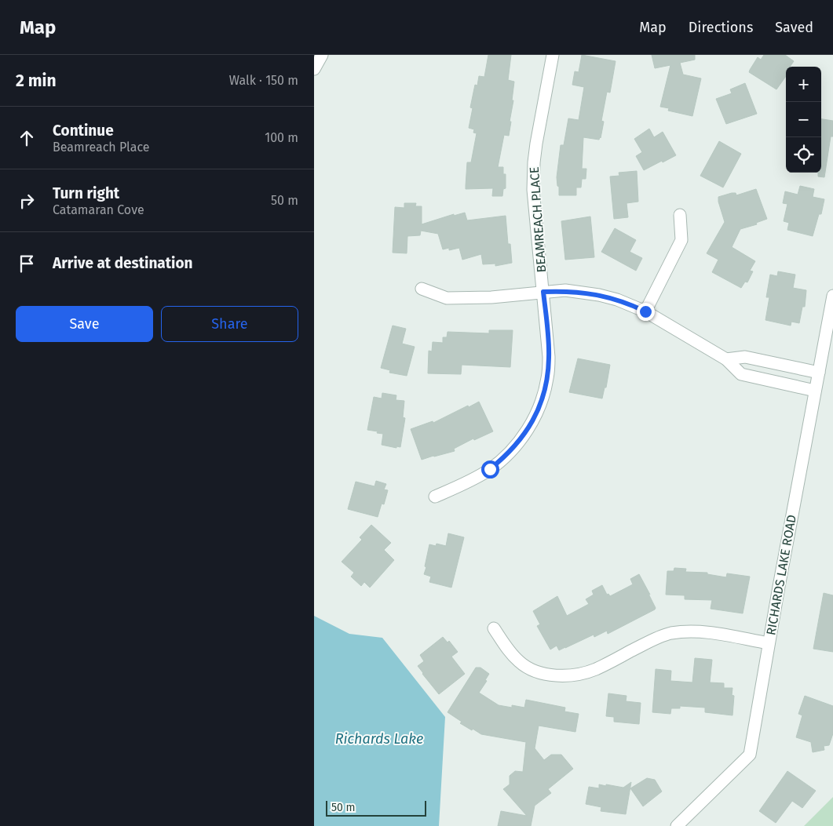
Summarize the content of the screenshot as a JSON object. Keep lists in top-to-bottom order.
{
  "streets": {
    "street": ["BEAMREACH PLACE", "RICHARDS LAKE ROAD"]
  },
  "water": ["Richards Lake"],
  "scale_bar": "50 m",
  "page": {
    "header": "Map",
    "nav": ["Map", "Directions", "Saved"],
    "heading": ["2 min", "Walk · 150 m"],
    "map_buttons": ["+", "−"],
    "list": [
      ["Continue", "Beamreach Place", "100 m"],
      ["Turn right", "Catamaran Cove", "50 m"],
      "Arrive at destination"
    ],
    "buttons": ["Save", "Share"],
    "scale": "50 m"
  }
}
